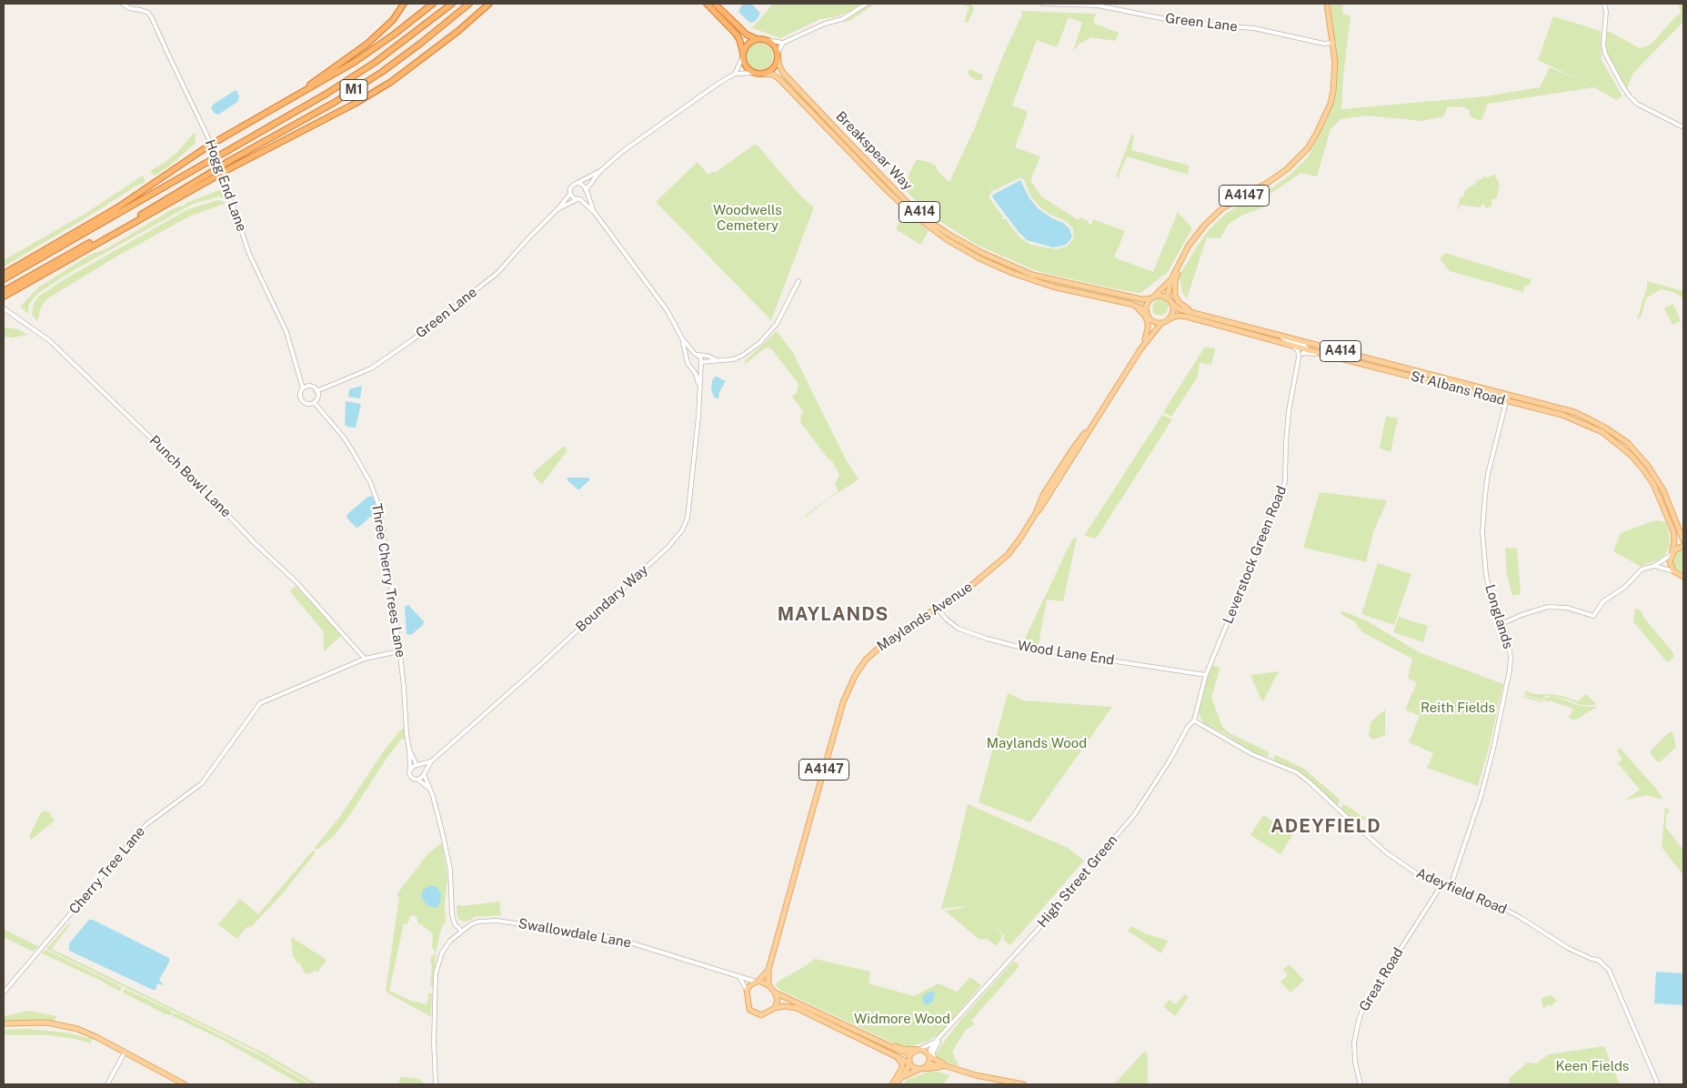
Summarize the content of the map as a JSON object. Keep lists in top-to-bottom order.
{
  "streets": {
    "highway": ["M1"],
    "main road": [
      "Breakspear Way",
      "A4147",
      "A414",
      "St Albans Road",
      "Maylands Avenue"
    ],
    "street": [
      "Green Lane",
      "Hogg End Lane",
      "Punch Bowl Lane",
      "Leverstock Green Road",
      "Three Cherry Trees Lane",
      "Boundary Way",
      "Longlands",
      "Wood Lane End",
      "Cherry Tree Lane",
      "High Street Green",
      "Adeyfield Road",
      "Swallowdale Lane",
      "Great Road"
    ]
  },
  "crossings": [
    ["Green Lane", "Hogg End Lane"],
    ["Green Lane", "A4147"],
    ["Green Lane", "Three Cherry Trees Lane"],
    ["Breakspear Way", "A4147"],
    ["Breakspear Way", "St Albans Road"],
    ["Breakspear Way", "Maylands Avenue"],
    ["Hogg End Lane", "Three Cherry Trees Lane"],
    ["A4147", "St Albans Road"],
    ["A4147", "Maylands Avenue"],
    ["St Albans Road", "Maylands Avenue"],
    ["St Albans Road", "Longlands"],
    ["Punch Bowl Lane", "Cherry Tree Lane"],
    ["Leverstock Green Road", "Wood Lane End"],
    ["Leverstock Green Road", "High Street Green"],
    ["Leverstock Green Road", "Adeyfield Road"],
    ["Three Cherry Trees Lane", "Boundary Way"],
    ["Three Cherry Trees Lane", "Cherry Tree Lane"],
    ["Three Cherry Trees Lane", "Swallowdale Lane"],
    ["Maylands Avenue", "Wood Lane End"],
    ["Maylands Avenue", "Swallowdale Lane"],
    ["Longlands", "Adeyfield Road"],
    ["High Street Green", "Adeyfield Road"],
    ["Adeyfield Road", "Great Road"]
  ],
  "districts": ["MAYLANDS", "ADEYFIELD"],
  "parks": [
    "Woodwells Cemetery",
    "Reith Fields",
    "Maylands Wood",
    "Widmore Wood",
    "Keen Fields"
  ]
}
